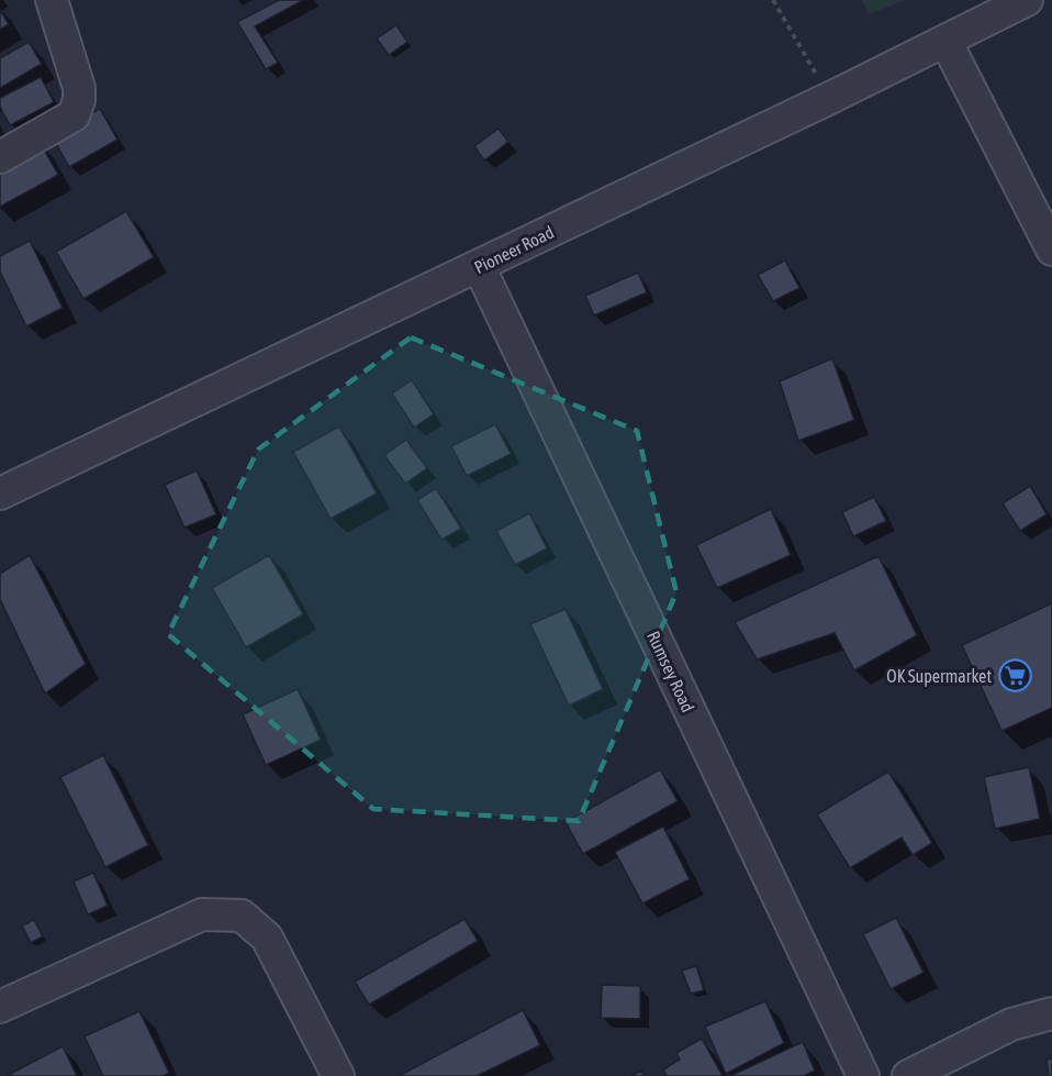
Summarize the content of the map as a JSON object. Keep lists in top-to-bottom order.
{
  "streets": {
    "street": ["Pioneer Road", "Rumsey Road"]
  },
  "crossings": [
    ["Pioneer Road", "Rumsey Road"]
  ],
  "places": {
    "supermarket": ["OK Supermarket"]
  }
}
